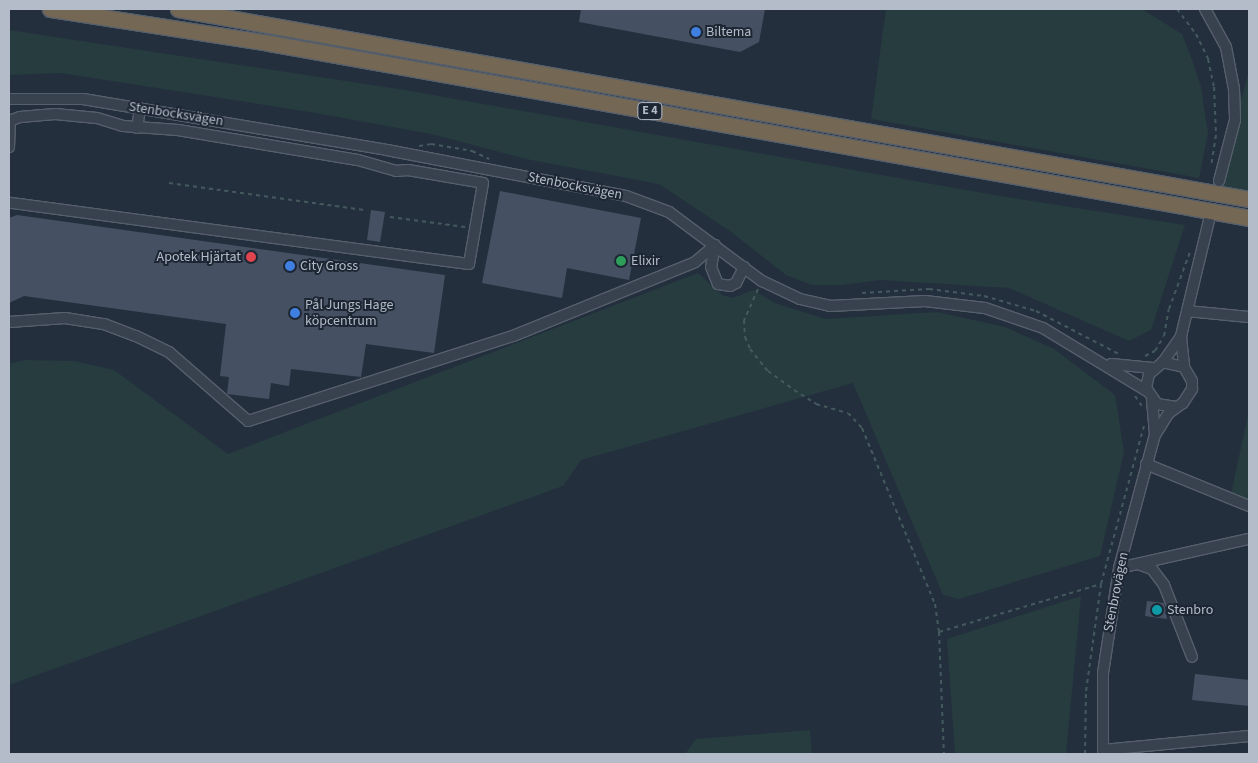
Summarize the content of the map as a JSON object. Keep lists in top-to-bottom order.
{
  "streets": {
    "highway": ["E 4"],
    "street": ["Stenbocksvägen", "Stenbrovägen"]
  },
  "crossings": [
    ["Stenbocksvägen", "Stenbrovägen"]
  ],
  "places": [
    "Biltema",
    "Apotek Hjärtat",
    "Elixir",
    "City Gross",
    "Pål Jungs Hage köpcentrum",
    "Stenbro"
  ]
}
